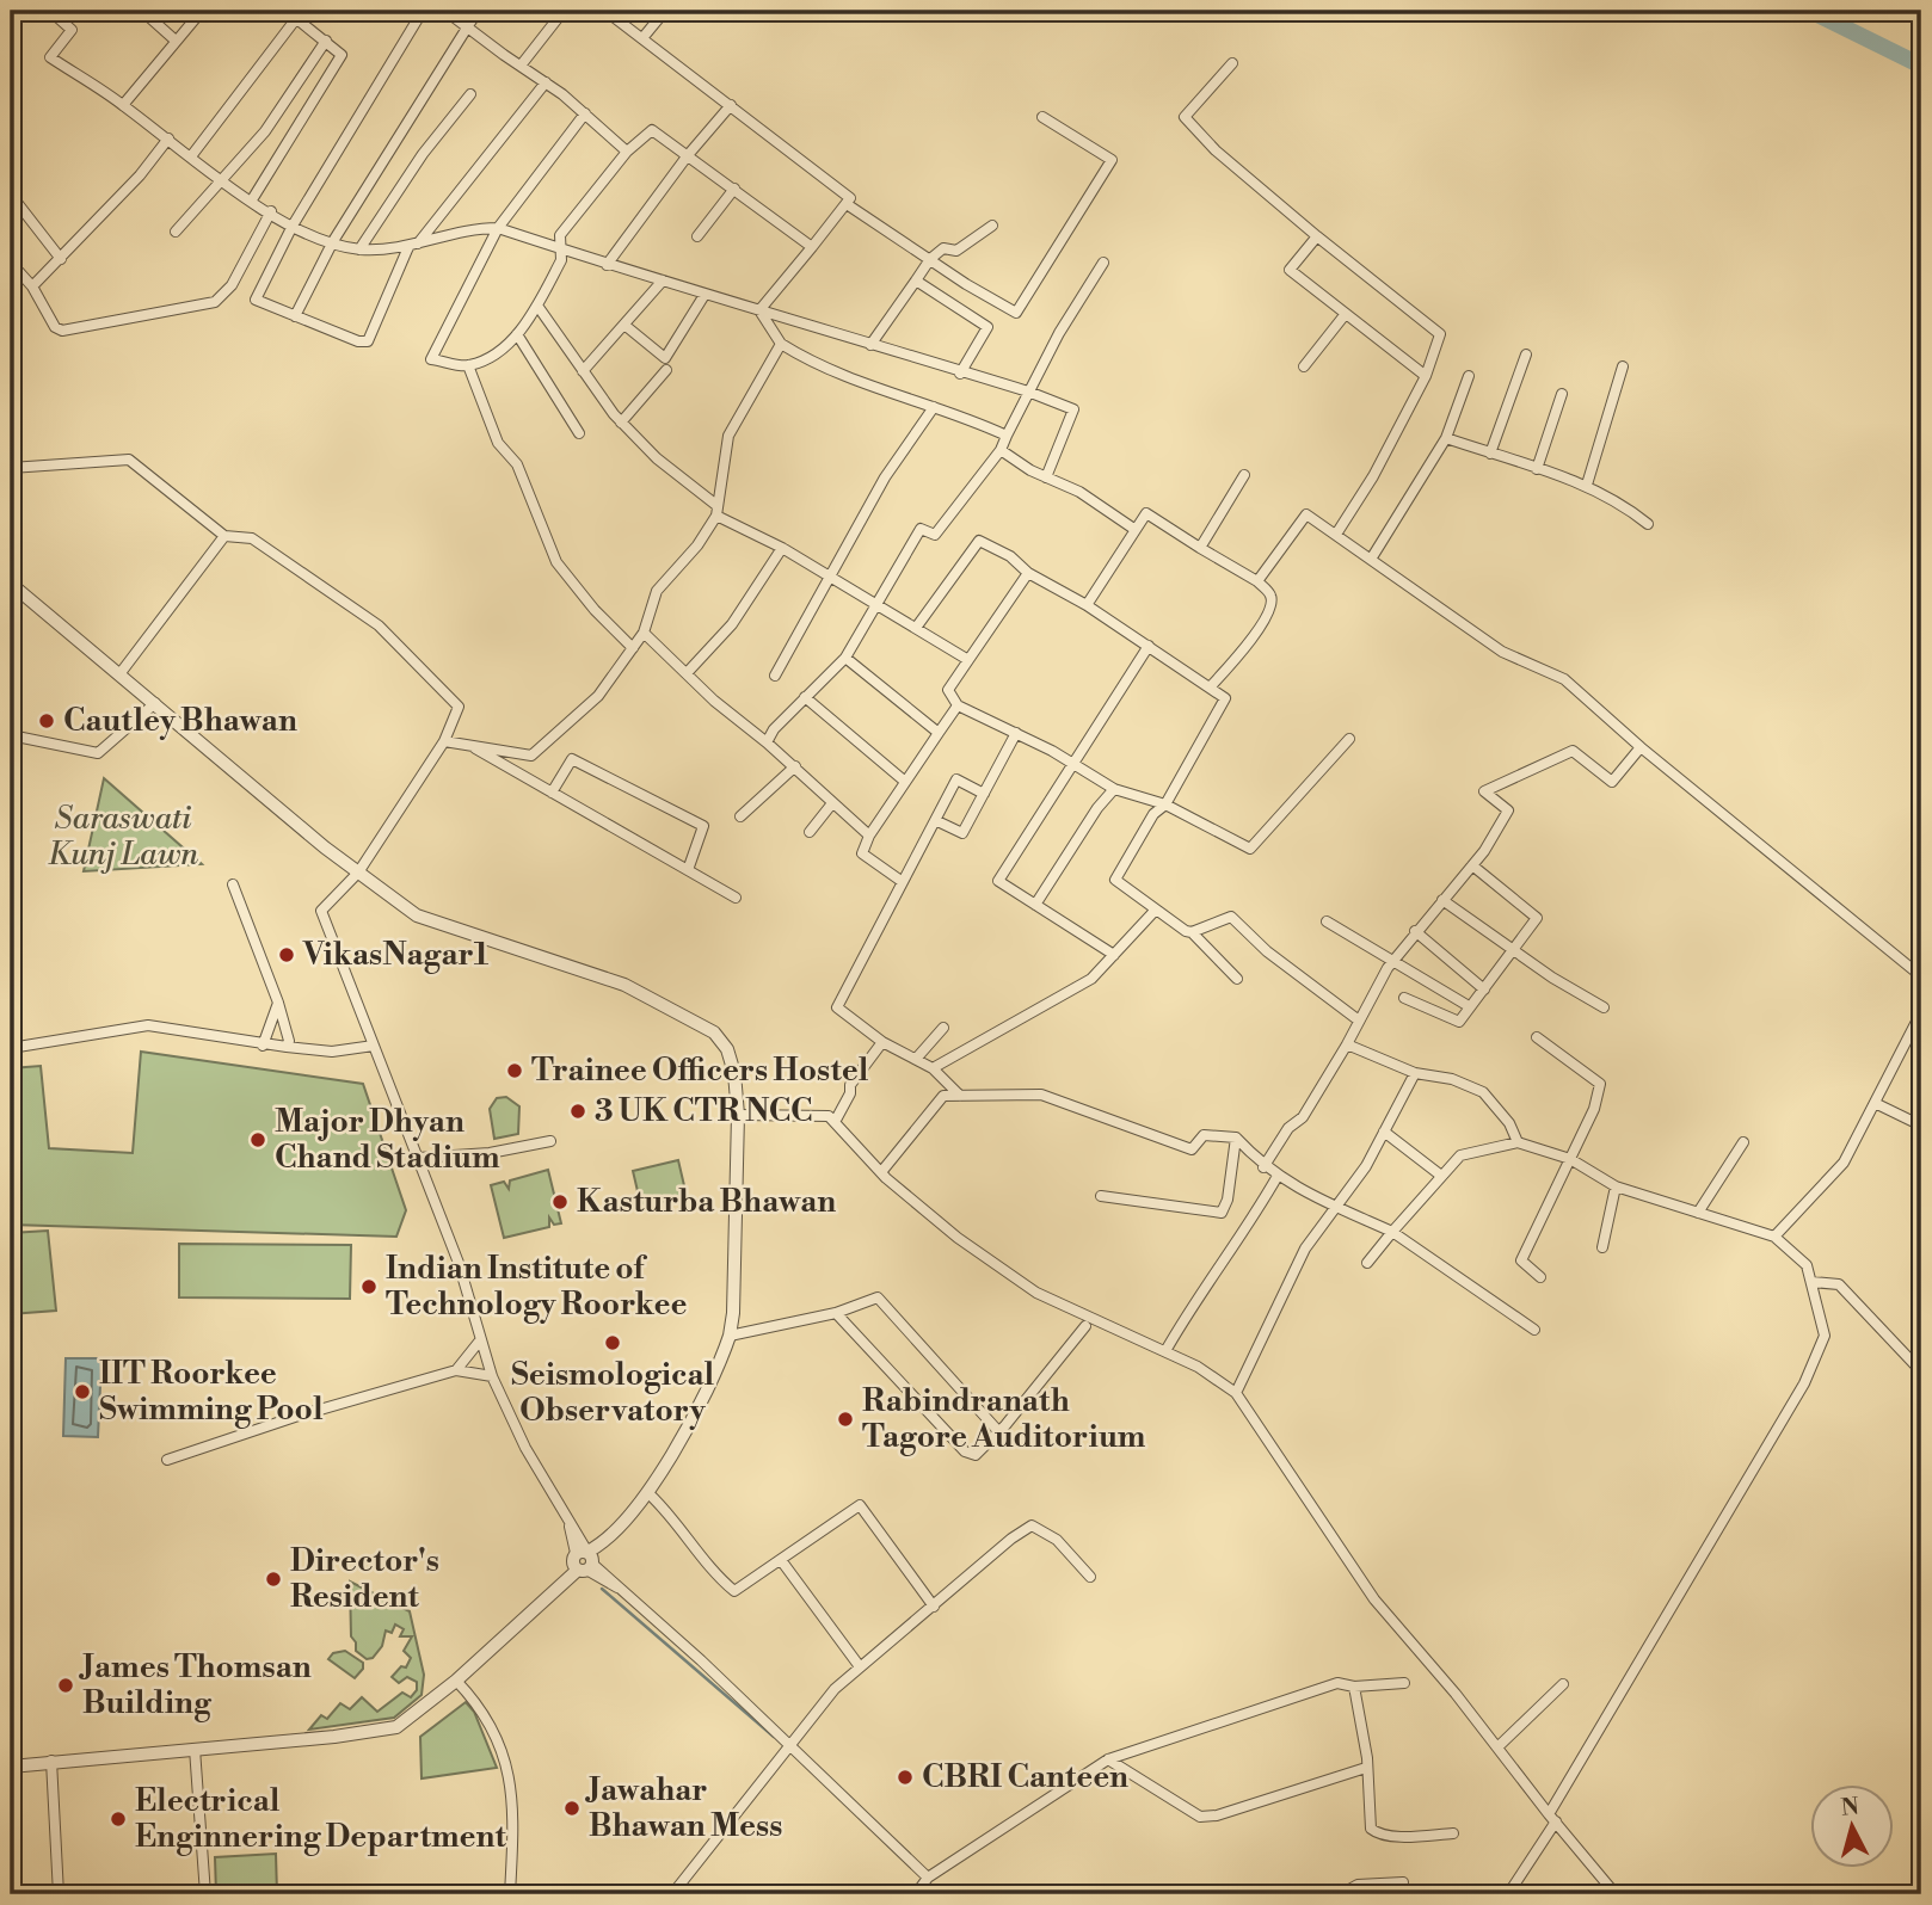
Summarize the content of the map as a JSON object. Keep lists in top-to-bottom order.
{
  "parks": ["Saraswati Kunj Lawn"],
  "places": [
    "Cautley Bhawan",
    "VikasNagar1",
    "Trainee Officers Hostel",
    "3 UK CTR NCC",
    "Major Dhyan Chand Stadium",
    "Kasturba Bhawan",
    "Indian Institute of Technology Roorkee",
    "Seismological Observatory",
    "IIT Roorkee Swimming Pool",
    "Rabindranath Tagore Auditorium",
    "Director's Resident",
    "James Thomsan Building",
    "CBRI Canteen",
    "Jawahar Bhawan Mess",
    "Electrical Enginnering Department"
  ],
  "north": "top"
}
